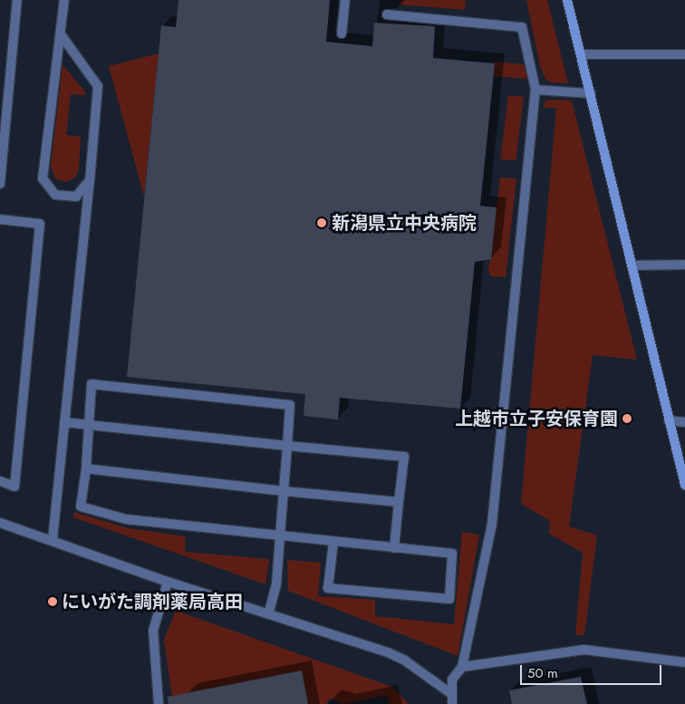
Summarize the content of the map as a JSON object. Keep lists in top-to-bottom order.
{
  "places": ["新潟県立中央病院", "上越市立子安保育園", "にいがた調剤薬局高田"],
  "scale_bar": "50 m"
}
